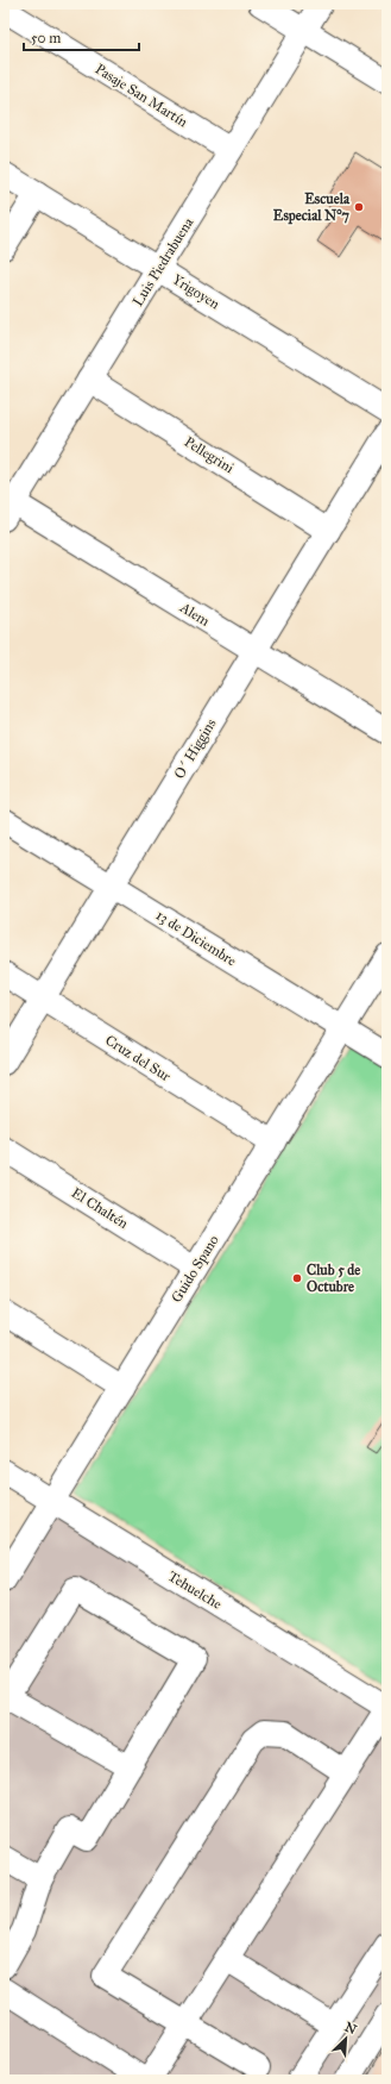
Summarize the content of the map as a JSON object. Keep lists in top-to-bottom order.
{
  "streets": {
    "street": [
      "Pasaje San Martín",
      "Luis Piedrabuena",
      "Yrigoyen",
      "Pellegrini",
      "Alem",
      "O´ Higgins",
      "13 de Diciembre",
      "Cruz del Sur",
      "El Chaltén",
      "Guido Spano",
      "Tehuelche"
    ]
  },
  "crossings": [
    ["Pasaje San Martín", "Luis Piedrabuena"],
    ["Luis Piedrabuena", "Yrigoyen"],
    ["Luis Piedrabuena", "Pellegrini"],
    ["Luis Piedrabuena", "Alem"],
    ["Pellegrini", "O´ Higgins"],
    ["Alem", "O´ Higgins"],
    ["O´ Higgins", "13 de Diciembre"],
    ["O´ Higgins", "Cruz del Sur"],
    ["13 de Diciembre", "Guido Spano"],
    ["Cruz del Sur", "Guido Spano"],
    ["El Chaltén", "Guido Spano"],
    ["Guido Spano", "Tehuelche"]
  ],
  "places": ["Escuela Especial N°7", "Club 5 de Octubre"],
  "scale_bar": "50 m",
  "north": "top right"
}
